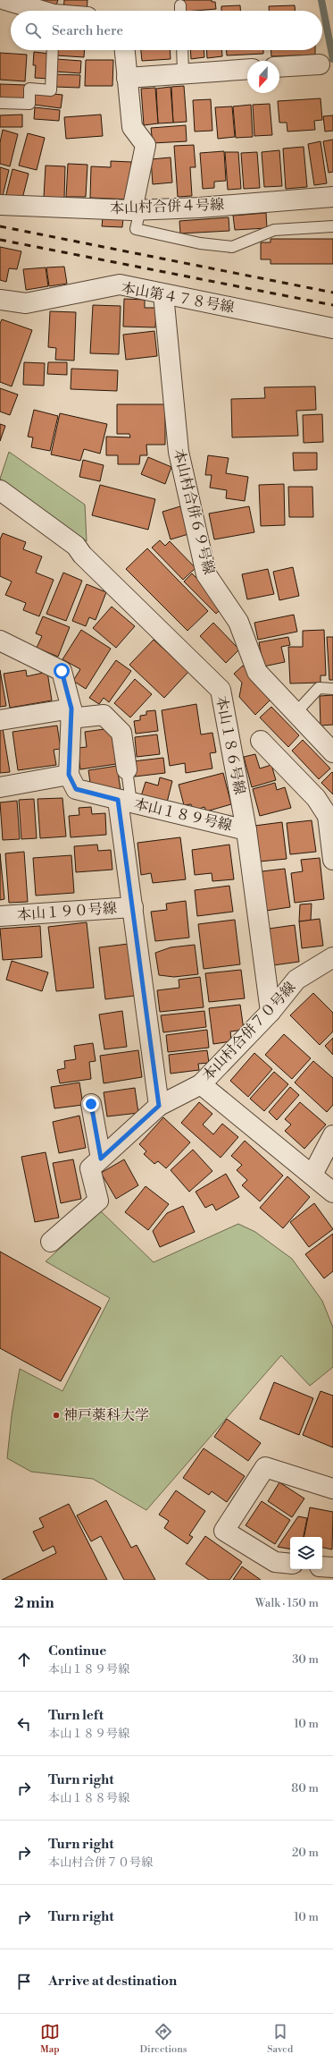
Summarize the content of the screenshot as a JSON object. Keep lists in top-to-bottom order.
{
  "streets": {
    "street": [
      "本山村合併４号線",
      "本山第４７８号線",
      "本山村合併６９号線",
      "本山１８６号線",
      "本山１８９号線",
      "本山１９０号線",
      "本山村合併７０号線"
    ]
  },
  "crossings": [
    ["本山第４７８号線", "本山村合併６９号線"],
    ["本山１８６号線", "本山１８９号線"],
    ["本山１８６号線", "本山村合併７０号線"]
  ],
  "places": ["神戸薬科大学"],
  "north": "bottom",
  "page": {
    "search": "Search here",
    "heading": ["2 min", "Walk · 150 m"],
    "list": [
      ["Continue", "本山１８９号線", "30 m"],
      ["Turn left", "本山１８９号線", "10 m"],
      ["Turn right", "本山１８８号線", "80 m"],
      ["Turn right", "本山村合併７０号線", "20 m"],
      ["Turn right", "10 m"],
      "Arrive at destination"
    ],
    "nav": ["Map", "Directions", "Saved"]
  }
}
